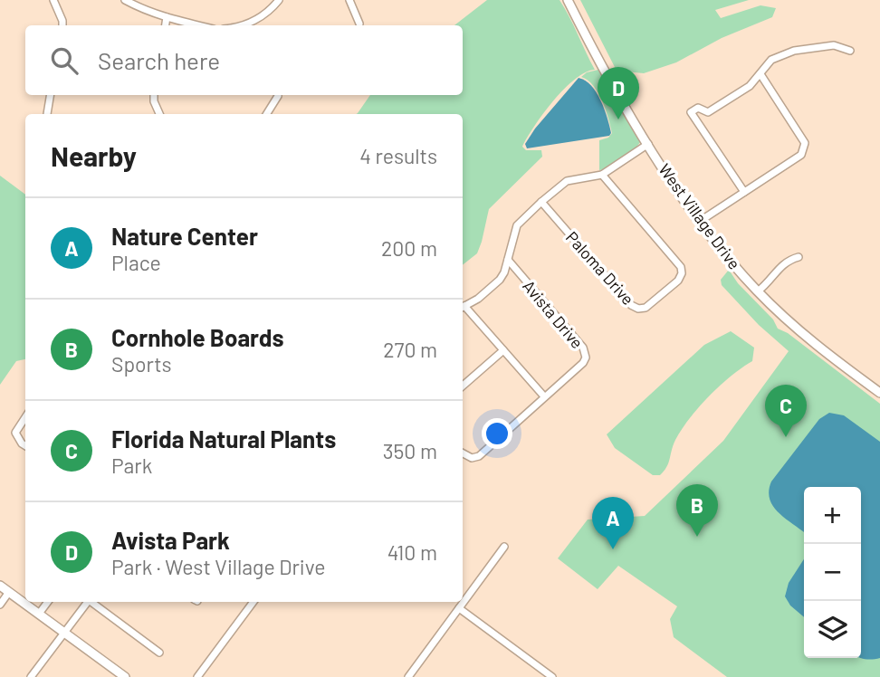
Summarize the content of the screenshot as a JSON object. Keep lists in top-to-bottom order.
{
  "streets": {
    "street": ["West Village Drive", "Paloma Drive", "Avista Drive"]
  },
  "crossings": [
    ["West Village Drive", "Avista Drive"],
    ["Paloma Drive", "Avista Drive"]
  ],
  "page": {
    "search": "Search here",
    "pins": [
      "D",
      "C",
      "B",
      "A"
    ],
    "heading": ["Nearby", "4 results"],
    "list": [
      {
        "mark": "A",
        "name": "Nature Center",
        "note": "Place",
        "value": "200 m"
      },
      {
        "mark": "B",
        "name": "Cornhole Boards",
        "note": "Sports",
        "value": "270 m"
      },
      {
        "mark": "C",
        "name": "Florida Natural Plants",
        "note": "Park",
        "value": "350 m"
      },
      {
        "mark": "D",
        "name": "Avista Park",
        "note": "Park · West Village Drive",
        "value": "410 m"
      }
    ],
    "map_buttons": ["+", "−"]
  }
}
